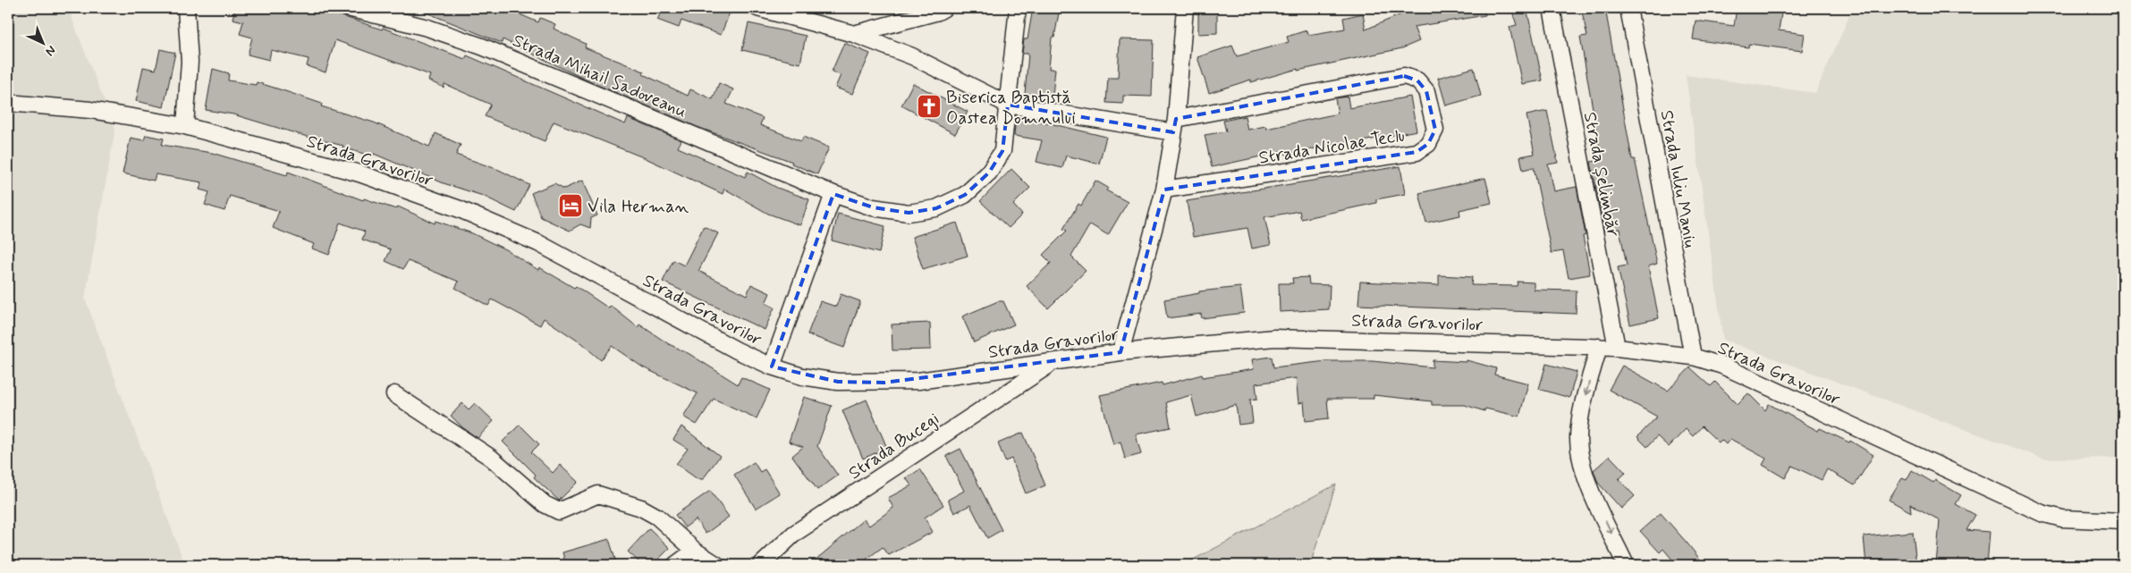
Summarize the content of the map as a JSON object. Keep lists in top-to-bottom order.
{
  "streets": {
    "street": [
      "Strada Mihail Sadoveanu",
      "Strada Nicolae Teclu",
      "Strada Gravorilor",
      "Strada Șelimbăr",
      "Strada Iuliu Maniu",
      "Strada Bucegi"
    ]
  },
  "crossings": [
    ["Strada Gravorilor", "Strada Șelimbăr"],
    ["Strada Gravorilor", "Strada Iuliu Maniu"],
    ["Strada Gravorilor", "Strada Bucegi"]
  ],
  "places": {
    "church": ["Biserica Baptistă Oastea Domnului"],
    "hotel": ["Vila Herman"]
  },
  "north": "bottom right"
}
